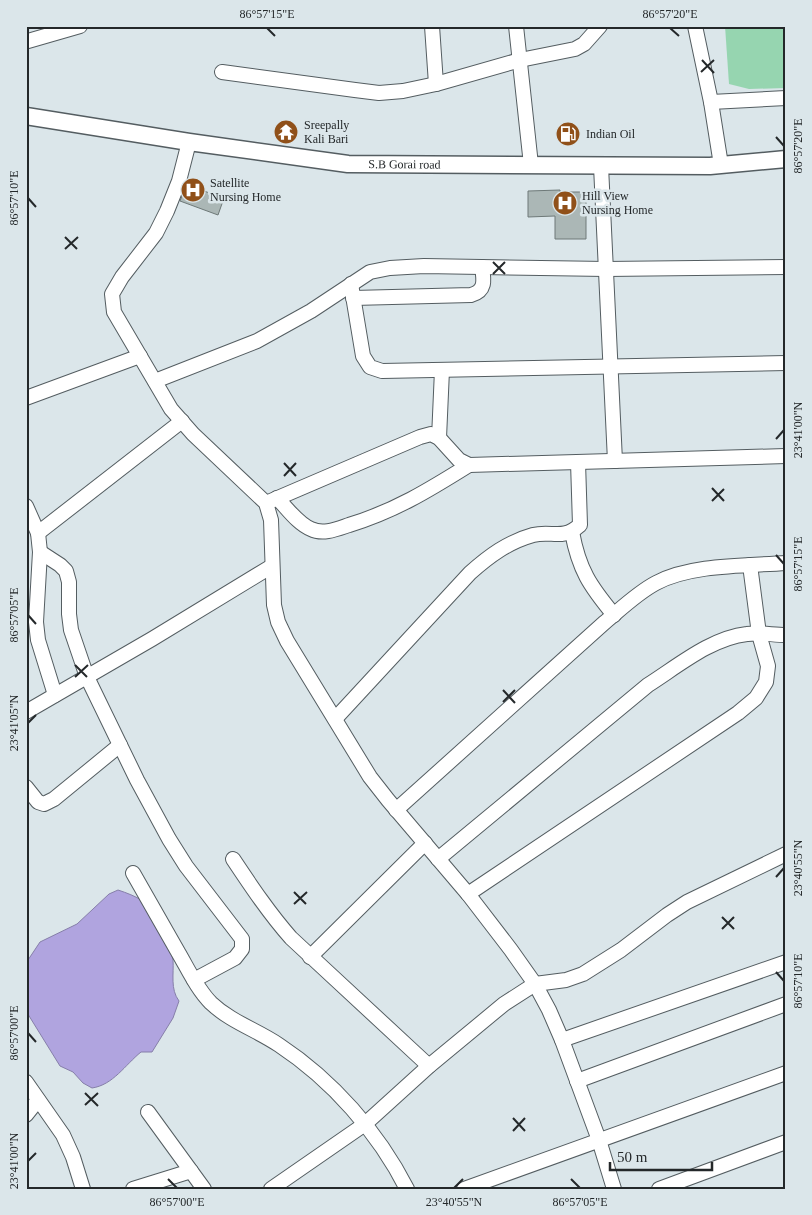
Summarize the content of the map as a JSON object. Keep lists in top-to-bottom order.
{
  "streets": {
    "street": ["S.B Gorai road"]
  },
  "places": {
    "temple": ["Sreepally Kali Bari"],
    "fuel station": ["Indian Oil"],
    "hospital": ["Satellite Nursing Home", "Hill View Nursing Home"]
  },
  "scale_bar": "50 m",
  "coordinates": [
    "86°57'15\"E",
    "86°57'20\"E",
    "86°57'10\"E",
    "23°41'00\"N",
    "86°57'05\"E",
    "23°41'05\"N",
    "23°40'55\"N",
    "86°57'00\"E"
  ]
}
